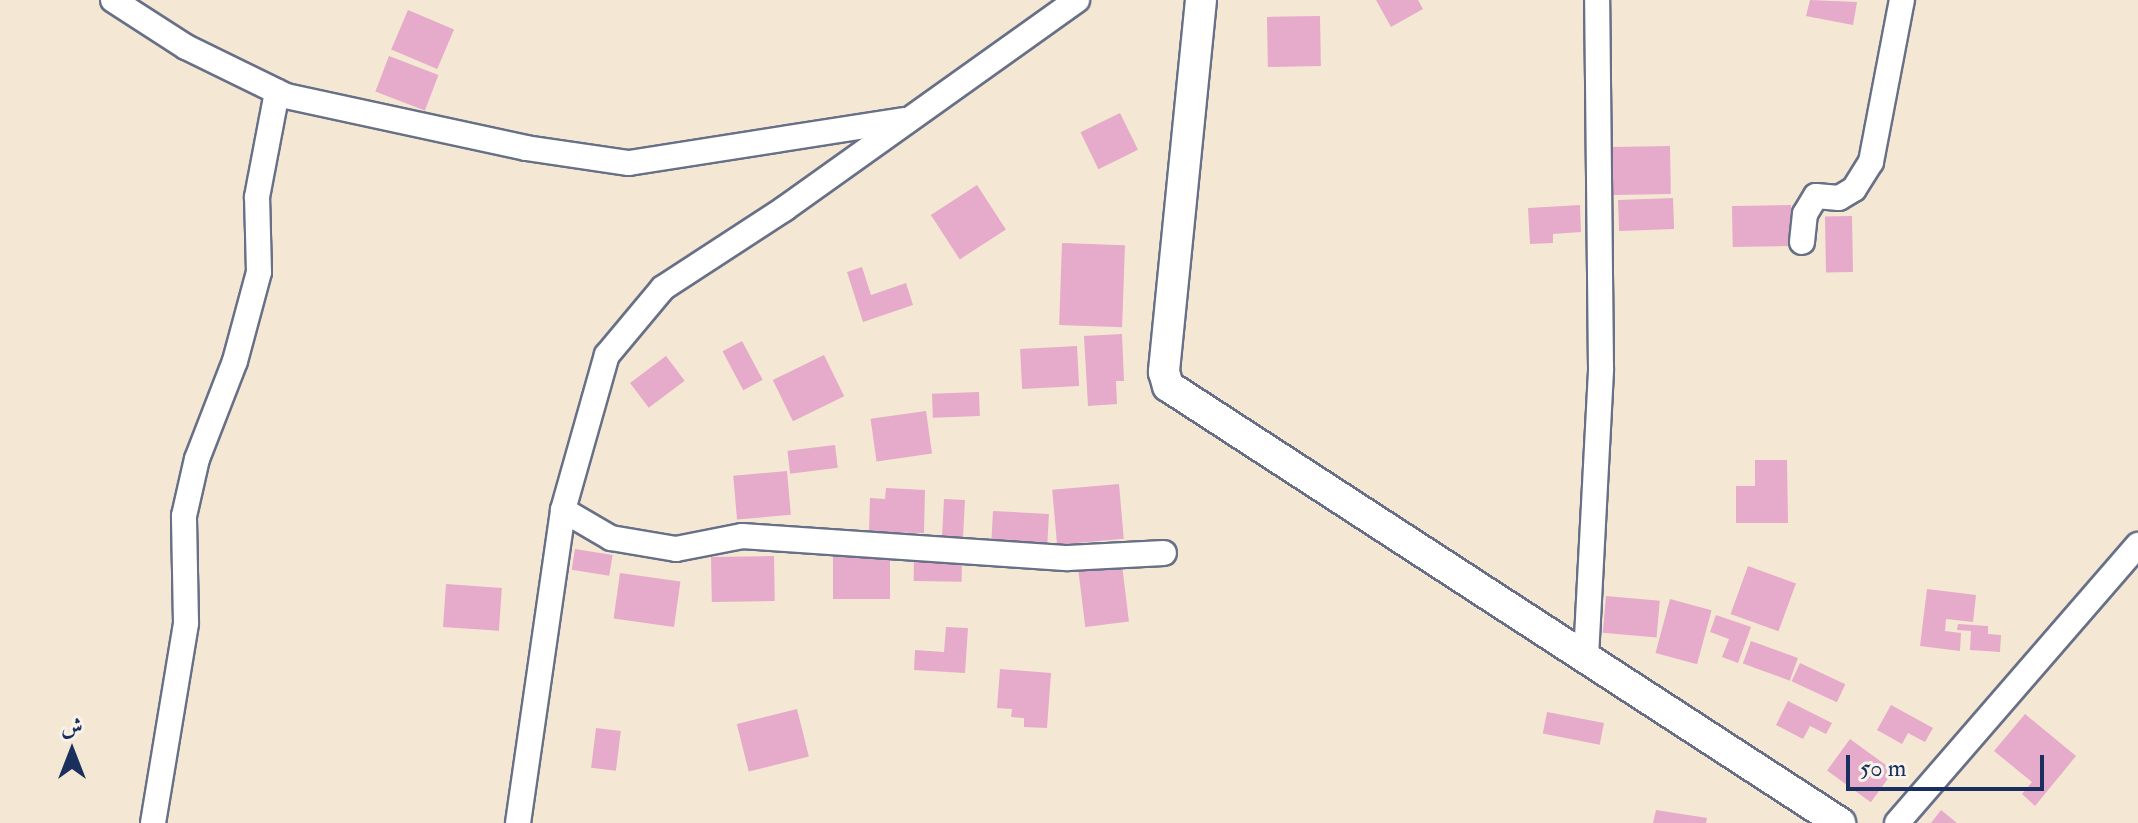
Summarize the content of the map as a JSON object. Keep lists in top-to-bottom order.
{
  "scale_bar": "50 m",
  "north": "top"
}
